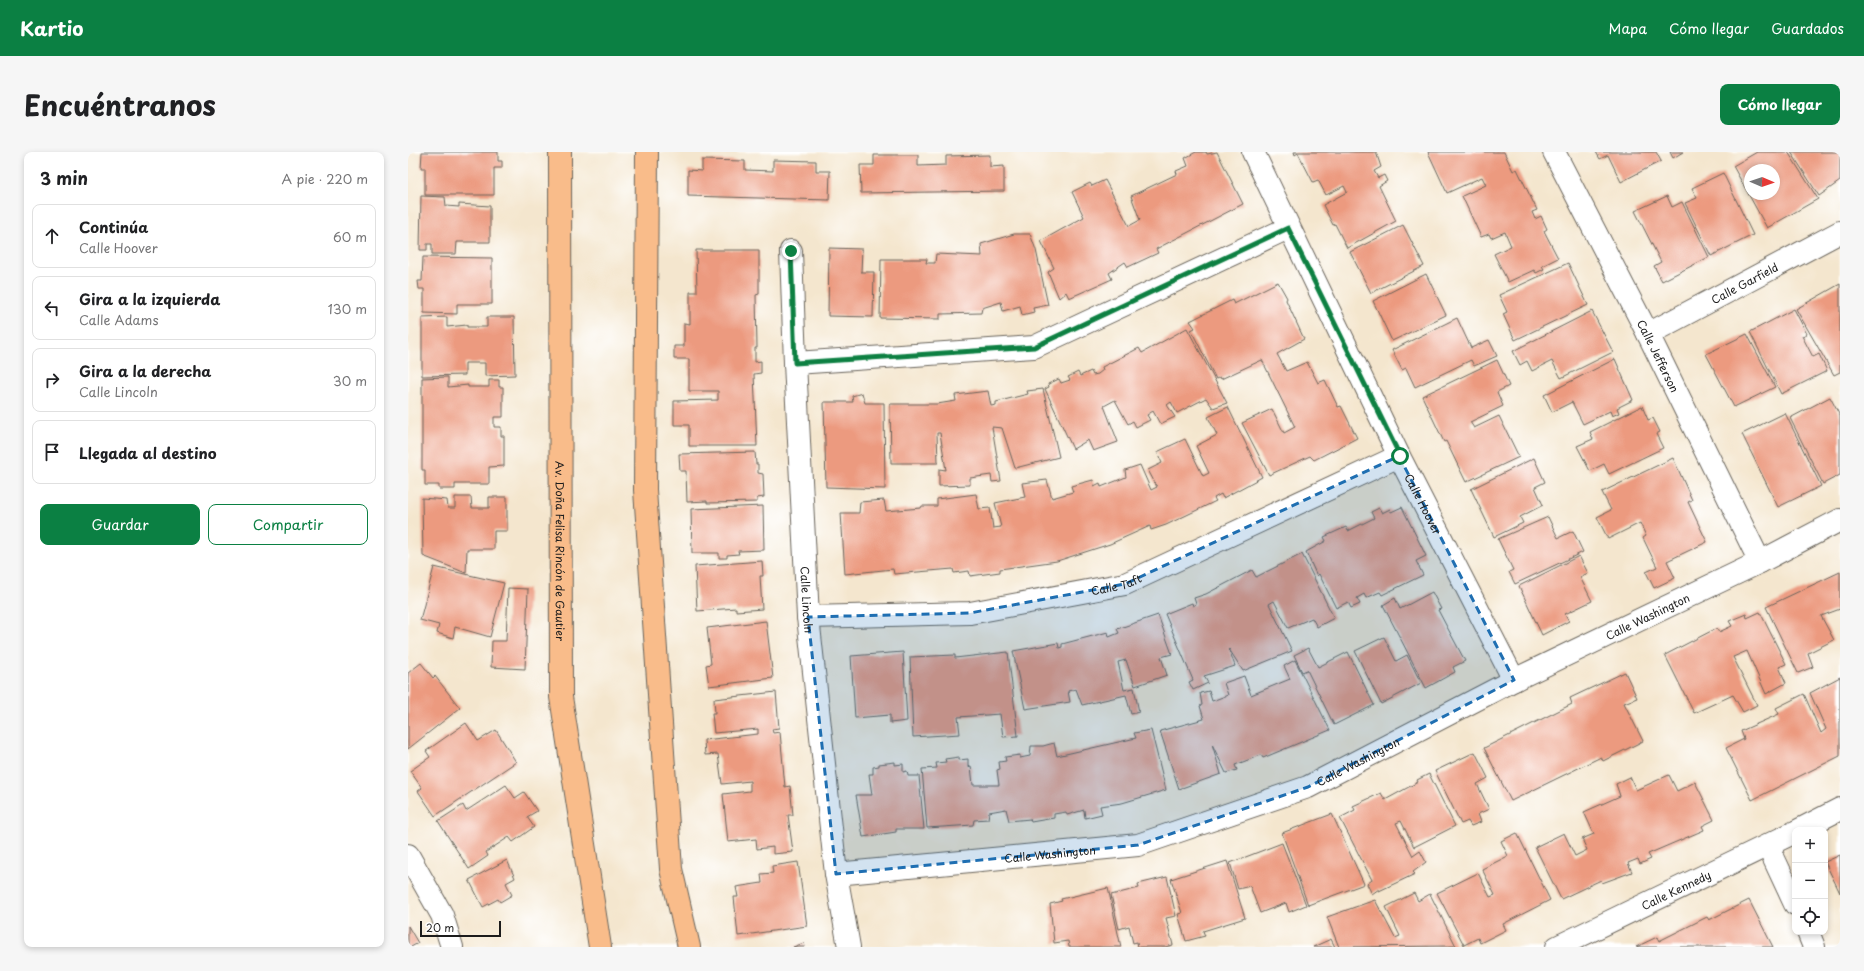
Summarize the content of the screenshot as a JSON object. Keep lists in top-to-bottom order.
{
  "streets": {
    "main road": ["Av. Doña Felisa Rincón de Gautier"],
    "street": [
      "Calle Garfield",
      "Calle Jefferson",
      "Calle Hoover",
      "Calle Taft",
      "Calle Lincoln",
      "Calle Washington",
      "Calle Kennedy"
    ]
  },
  "crossings": [
    ["Calle Garfield", "Calle Jefferson"],
    ["Calle Jefferson", "Calle Washington"],
    ["Calle Hoover", "Calle Taft"],
    ["Calle Hoover", "Calle Washington"],
    ["Calle Taft", "Calle Lincoln"],
    ["Calle Lincoln", "Calle Washington"]
  ],
  "scale_bar": "20 m",
  "north": "right",
  "page": {
    "header": "Kartio",
    "nav": ["Mapa", "Cómo llegar", "Guardados"],
    "title": "Encuéntranos",
    "buttons": [
      "Cómo llegar",
      ["Guardar", "Compartir"]
    ],
    "heading": ["3 min", "A pie · 220 m"],
    "list": [
      ["Continúa", "Calle Hoover", "60 m"],
      ["Gira a la izquierda", "Calle Adams", "130 m"],
      ["Gira a la derecha", "Calle Lincoln", "30 m"],
      "Llegada al destino"
    ],
    "map_buttons": ["+", "−"],
    "scale": "20 m"
  }
}
